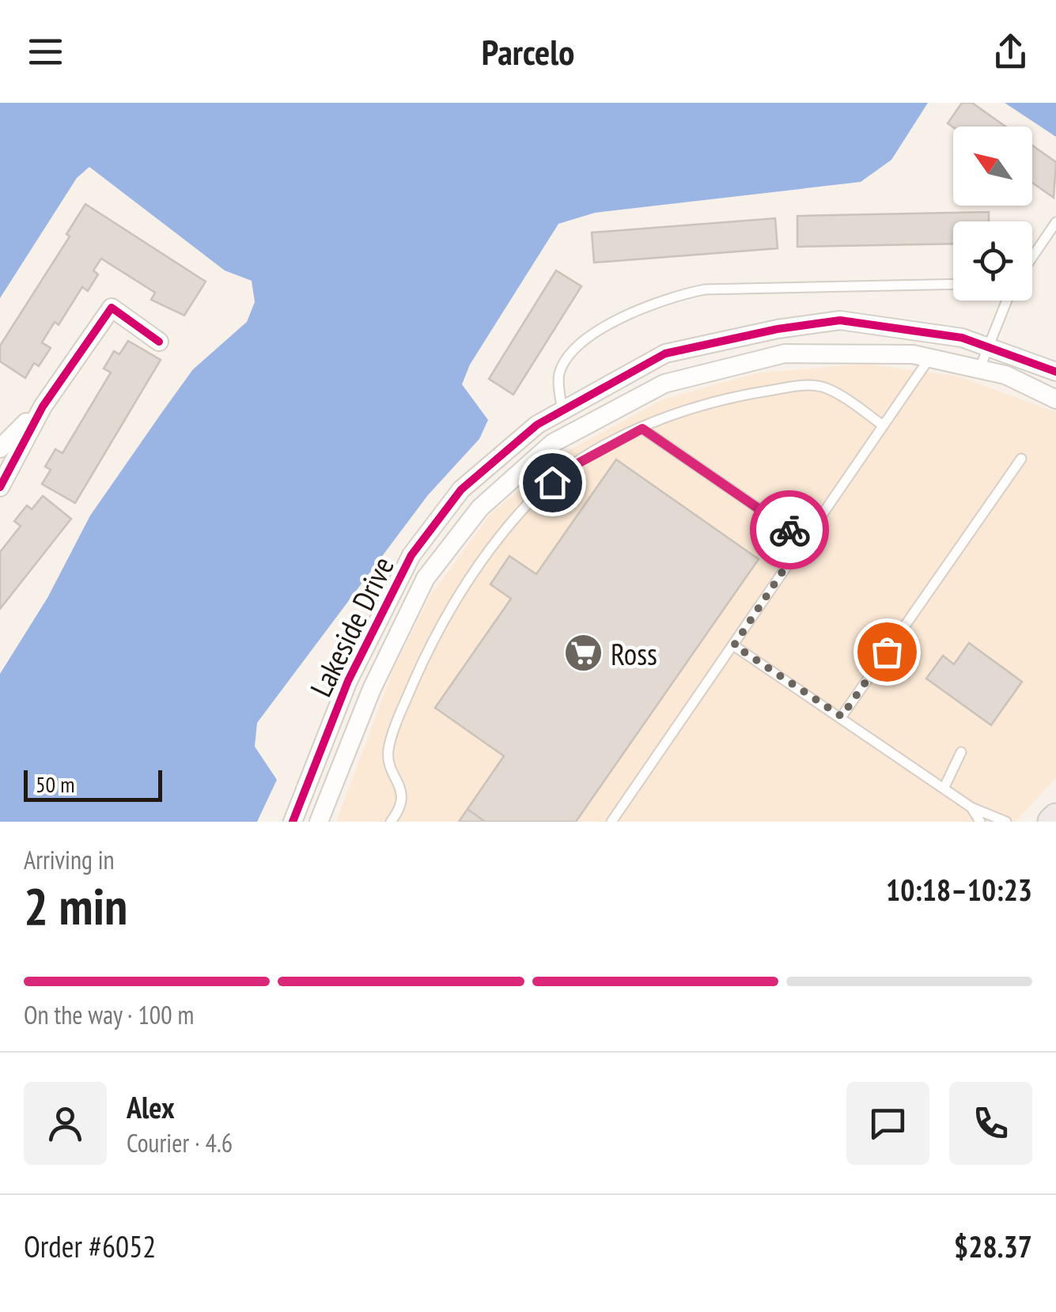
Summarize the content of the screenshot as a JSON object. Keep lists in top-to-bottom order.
{
  "streets": {
    "street": ["Lakeside Drive"]
  },
  "places": {
    "supermarket": ["Ross"]
  },
  "scale_bar": "50 m",
  "north": "top left",
  "page": {
    "header": "Parcelo",
    "scale": "50 m",
    "heading": ["2 min", "Arriving in", "10:18–10:23"],
    "panel": [
      "Alex",
      "Courier · 4.6",
      "Order #6052",
      "$28.37"
    ],
    "bar": "On the way · 100 m"
  }
}
